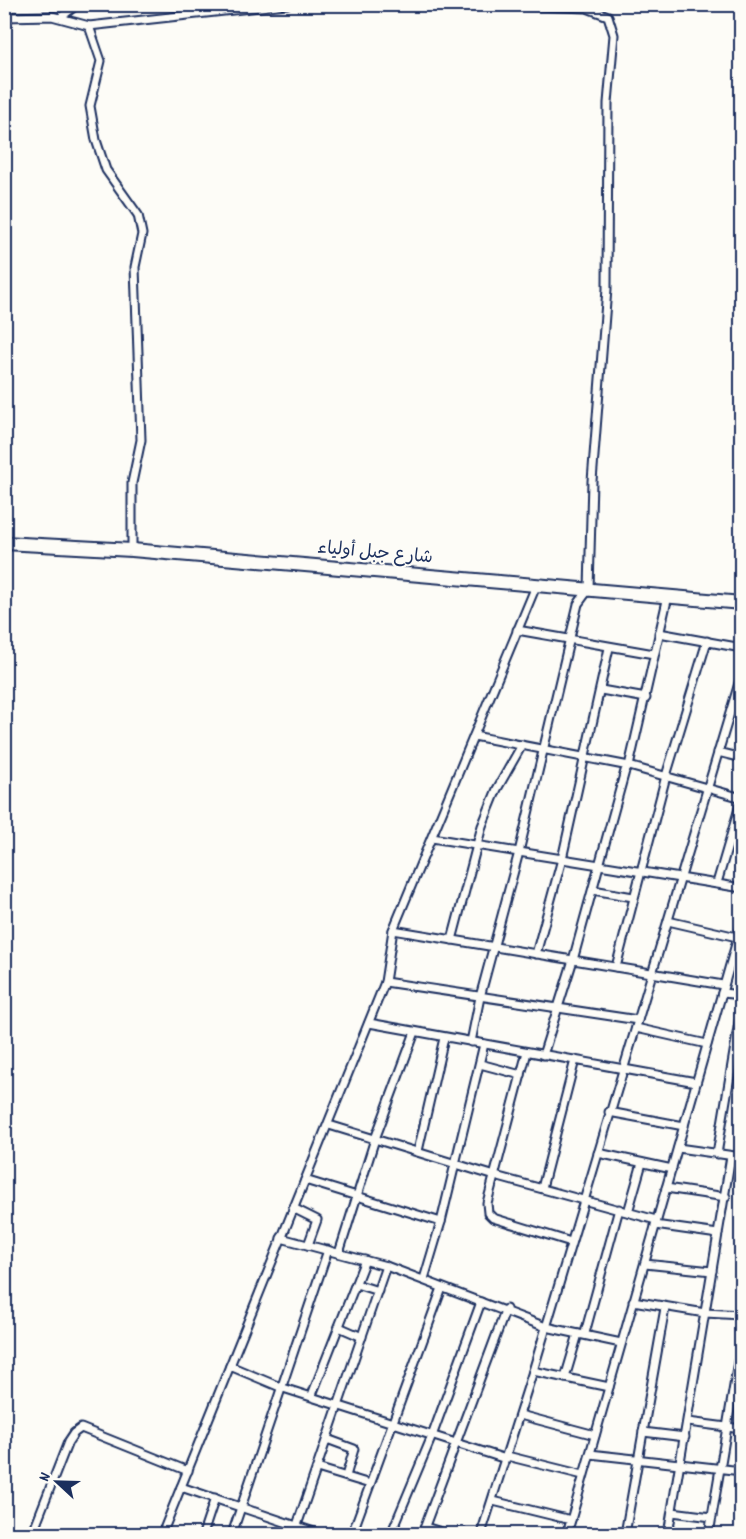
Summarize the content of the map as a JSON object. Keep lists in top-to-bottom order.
{
  "streets": {
    "highway": ["شارع جبل أولياء"]
  },
  "north": "left"
}
